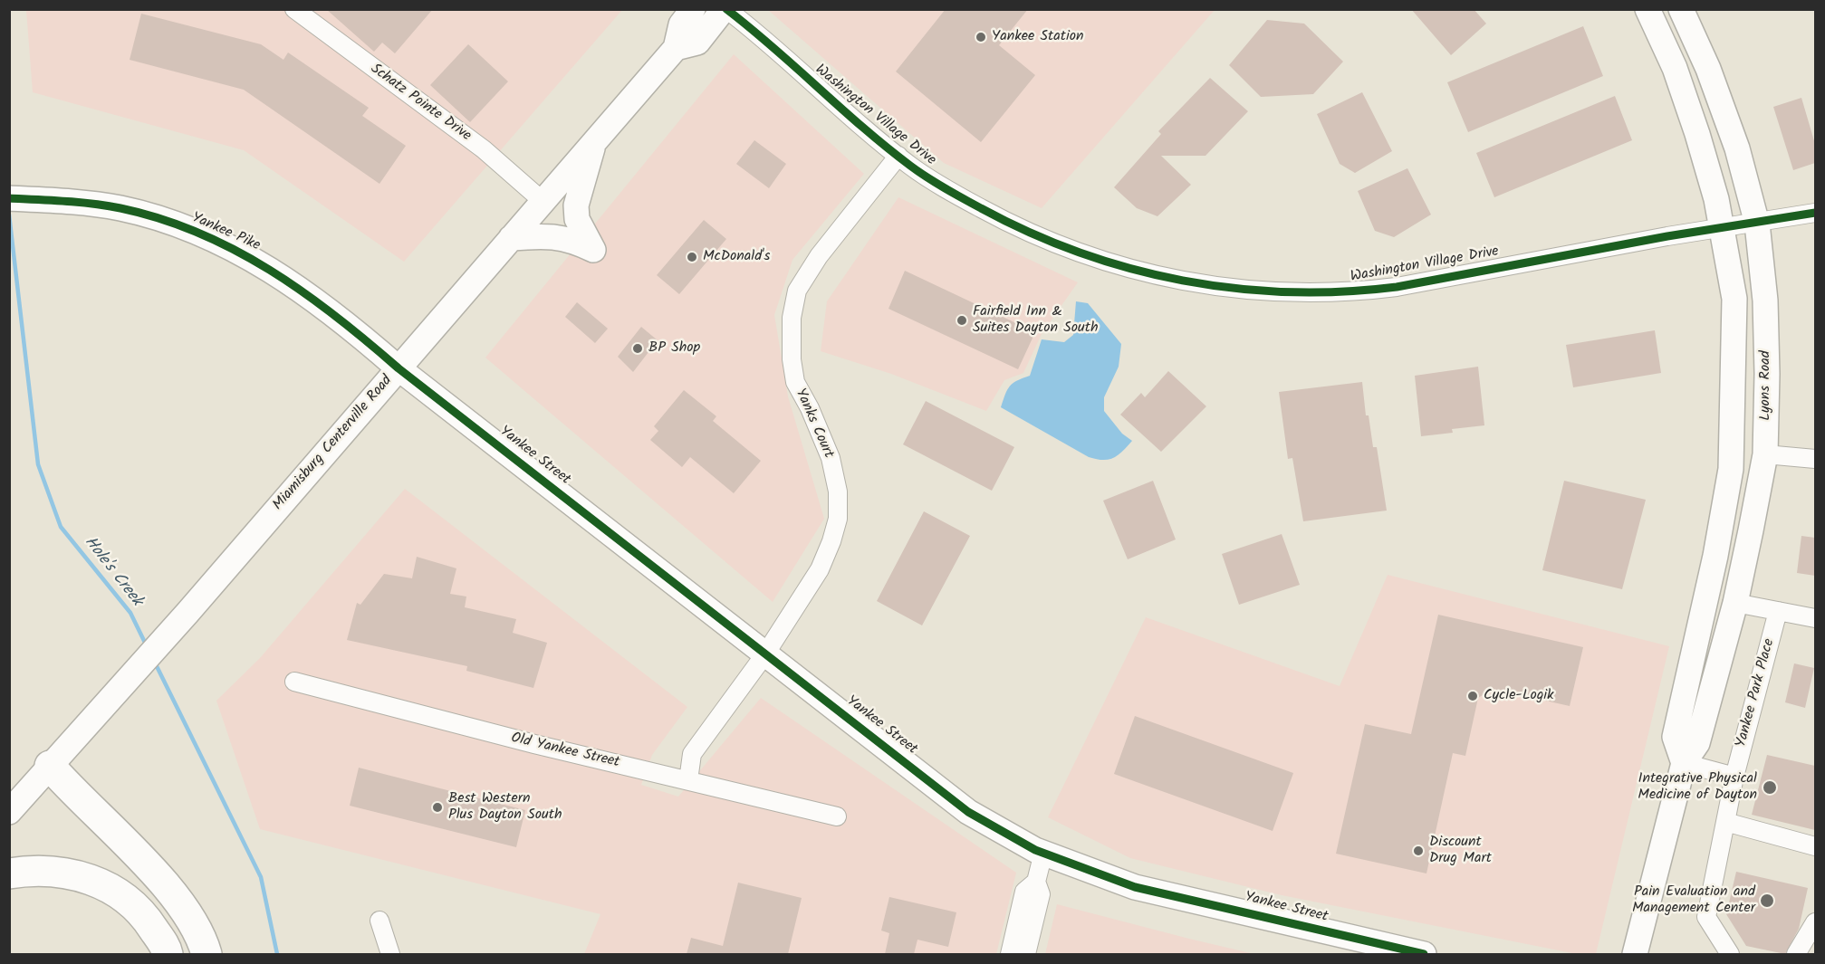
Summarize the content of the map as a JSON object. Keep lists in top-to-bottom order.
{
  "streets": {
    "main road": [
      "Yankee Pike",
      "Lyons Road",
      "Miamisburg Centerville Road",
      "Yankee Street"
    ],
    "street": [
      "Schatz Pointe Drive",
      "Washington Village Drive",
      "Yanks Court",
      "Yankee Park Place",
      "Old Yankee Street"
    ]
  },
  "crossings": [
    ["Schatz Pointe Drive", "Miamisburg Centerville Road"],
    ["Washington Village Drive", "Lyons Road"],
    ["Washington Village Drive", "Yanks Court"],
    ["Washington Village Drive", "Miamisburg Centerville Road"],
    ["Yankee Pike", "Miamisburg Centerville Road"],
    ["Yankee Pike", "Yankee Street"],
    ["Yanks Court", "Yankee Street"],
    ["Yanks Court", "Old Yankee Street"],
    ["Miamisburg Centerville Road", "Yankee Street"]
  ],
  "water": ["Hole's Creek"],
  "places": [
    "Yankee Station",
    "McDonald's",
    "Fairfield Inn & Suites Dayton South",
    "BP Shop",
    "Cycle-Logik",
    "Integrative Physical Medicine of Dayton",
    "Best Western Plus Dayton South",
    "Discount Drug Mart",
    "Pain Evaluation and Management Center"
  ]
}
